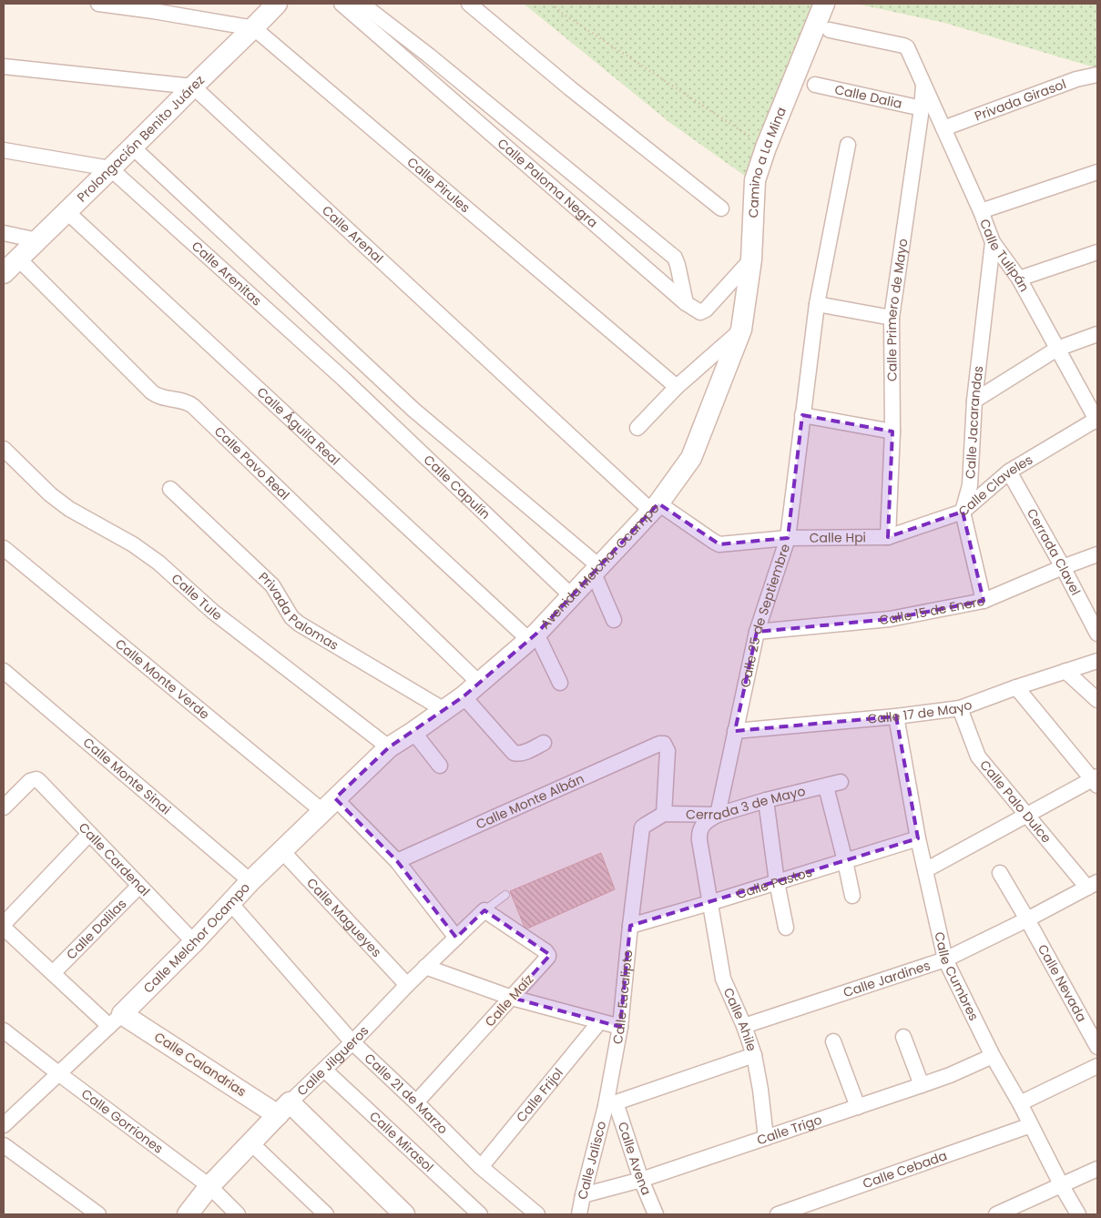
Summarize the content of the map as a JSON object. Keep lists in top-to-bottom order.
{
  "streets": {
    "street": [
      "Calle Dalia",
      "Privada Girasol",
      "Prolongación Benito Juárez",
      "Camino a La Mina",
      "Calle Paloma Negra",
      "Calle Pirules",
      "Calle Arenal",
      "Calle Tulipán",
      "Calle Arenitas",
      "Calle Primero de Mayo",
      "Calle Jacarandas",
      "Calle Águila Real",
      "Calle Pavo Real",
      "Calle Claveles",
      "Calle Capulín",
      "Calle Hpi",
      "Cerrada Clavel",
      "Avenida Melchor Ocampo",
      "Calle Tule",
      "Calle 15 de Enero",
      "Privada Palomas",
      "Calle 25 de Septiembre",
      "Calle Monte Verde",
      "Calle 17 de Mayo",
      "Calle Monte Sinai",
      "Calle Monte Albán",
      "Cerrada 3 de Mayo",
      "Calle Palo Dulce",
      "Calle Cardenal",
      "Calle Pastos",
      "Calle Magueyes",
      "Calle Dalilas",
      "Calle Melchor Ocampo",
      "Calle Cumbres",
      "Calle Jardines",
      "Calle Nevada",
      "Calle Eucalipto",
      "Calle Maíz",
      "Calle Ahile",
      "Calle Jilgueros",
      "Calle Calandrias",
      "Calle 21 de Marzo",
      "Calle Frijol",
      "Calle Gorriones",
      "Calle Trigo",
      "Calle Mirasol",
      "Calle Avena",
      "Calle Jalisco",
      "Calle Cebada"
    ]
  },
  "crossings": [
    ["Calle Dalia", "Calle Primero de Mayo"],
    ["Privada Girasol", "Calle Tulipán"],
    ["Prolongación Benito Juárez", "Calle Pirules"],
    ["Prolongación Benito Juárez", "Calle Arenal"],
    ["Prolongación Benito Juárez", "Calle Arenitas"],
    ["Prolongación Benito Juárez", "Calle Águila Real"],
    ["Prolongación Benito Juárez", "Calle Pavo Real"],
    ["Camino a La Mina", "Calle Paloma Negra"],
    ["Camino a La Mina", "Avenida Melchor Ocampo"],
    ["Calle Arenal", "Calle Hpi"],
    ["Calle Arenal", "Avenida Melchor Ocampo"],
    ["Calle Arenal", "Calle 25 de Septiembre"],
    ["Calle Tulipán", "Calle Primero de Mayo"],
    ["Calle Tulipán", "Calle Jacarandas"],
    ["Calle Tulipán", "Calle Claveles"],
    ["Calle Arenitas", "Calle Capulín"],
    ["Calle Primero de Mayo", "Calle Claveles"],
    ["Calle Primero de Mayo", "Calle Hpi"],
    ["Calle Jacarandas", "Calle Claveles"],
    ["Calle Jacarandas", "Calle 15 de Enero"],
    ["Calle Águila Real", "Avenida Melchor Ocampo"],
    ["Calle Pavo Real", "Avenida Melchor Ocampo"],
    ["Calle Claveles", "Calle Hpi"],
    ["Calle Claveles", "Cerrada Clavel"],
    ["Calle Capulín", "Avenida Melchor Ocampo"],
    ["Calle Hpi", "Calle 25 de Septiembre"],
    ["Cerrada Clavel", "Calle 15 de Enero"],
    ["Avenida Melchor Ocampo", "Calle Tule"],
    ["Avenida Melchor Ocampo", "Privada Palomas"],
    ["Avenida Melchor Ocampo", "Calle Melchor Ocampo"],
    ["Calle Tule", "Calle Melchor Ocampo"],
    ["Calle 15 de Enero", "Calle 25 de Septiembre"],
    ["Calle 25 de Septiembre", "Calle 17 de Mayo"],
    ["Calle 25 de Septiembre", "Cerrada 3 de Mayo"],
    ["Calle 25 de Septiembre", "Calle Ahile"],
    ["Calle Monte Verde", "Calle Monte Albán"],
    ["Calle Monte Verde", "Calle Melchor Ocampo"],
    ["Calle Monte Verde", "Calle Jilgueros"],
    ["Calle 17 de Mayo", "Calle Palo Dulce"],
    ["Calle 17 de Mayo", "Calle Cumbres"],
    ["Calle Monte Sinai", "Calle Melchor Ocampo"],
    ["Calle Monte Albán", "Cerrada 3 de Mayo"],
    ["Calle Monte Albán", "Calle Eucalipto"],
    ["Cerrada 3 de Mayo", "Calle Eucalipto"],
    ["Cerrada 3 de Mayo", "Calle Ahile"],
    ["Calle Palo Dulce", "Calle Jardines"],
    ["Calle Cardenal", "Calle Dalilas"],
    ["Calle Cardenal", "Calle Melchor Ocampo"],
    ["Calle Pastos", "Calle Cumbres"],
    ["Calle Pastos", "Calle Eucalipto"],
    ["Calle Pastos", "Calle Ahile"],
    ["Calle Magueyes", "Calle Melchor Ocampo"],
    ["Calle Magueyes", "Calle Jilgueros"],
    ["Calle Dalilas", "Calle Calandrias"],
    ["Calle Melchor Ocampo", "Calle Calandrias"],
    ["Calle Melchor Ocampo", "Calle 21 de Marzo"],
    ["Calle Melchor Ocampo", "Calle Gorriones"],
    ["Calle Cumbres", "Calle Jardines"],
    ["Calle Cumbres", "Calle Trigo"],
    ["Calle Cumbres", "Calle Cebada"],
    ["Calle Jardines", "Calle Nevada"],
    ["Calle Jardines", "Calle Ahile"],
    ["Calle Eucalipto", "Calle Avena"],
    ["Calle Eucalipto", "Calle Jalisco"],
    ["Calle Maíz", "Calle Jilgueros"],
    ["Calle Maíz", "Calle 21 de Marzo"],
    ["Calle Ahile", "Calle Trigo"],
    ["Calle Jilgueros", "Calle Calandrias"],
    ["Calle Jilgueros", "Calle 21 de Marzo"],
    ["Calle Jilgueros", "Calle Gorriones"],
    ["Calle Jilgueros", "Calle Mirasol"],
    ["Calle 21 de Marzo", "Calle Frijol"],
    ["Calle Trigo", "Calle Avena"],
    ["Calle Trigo", "Calle Jalisco"],
    ["Calle Avena", "Calle Jalisco"]
  ]
}
